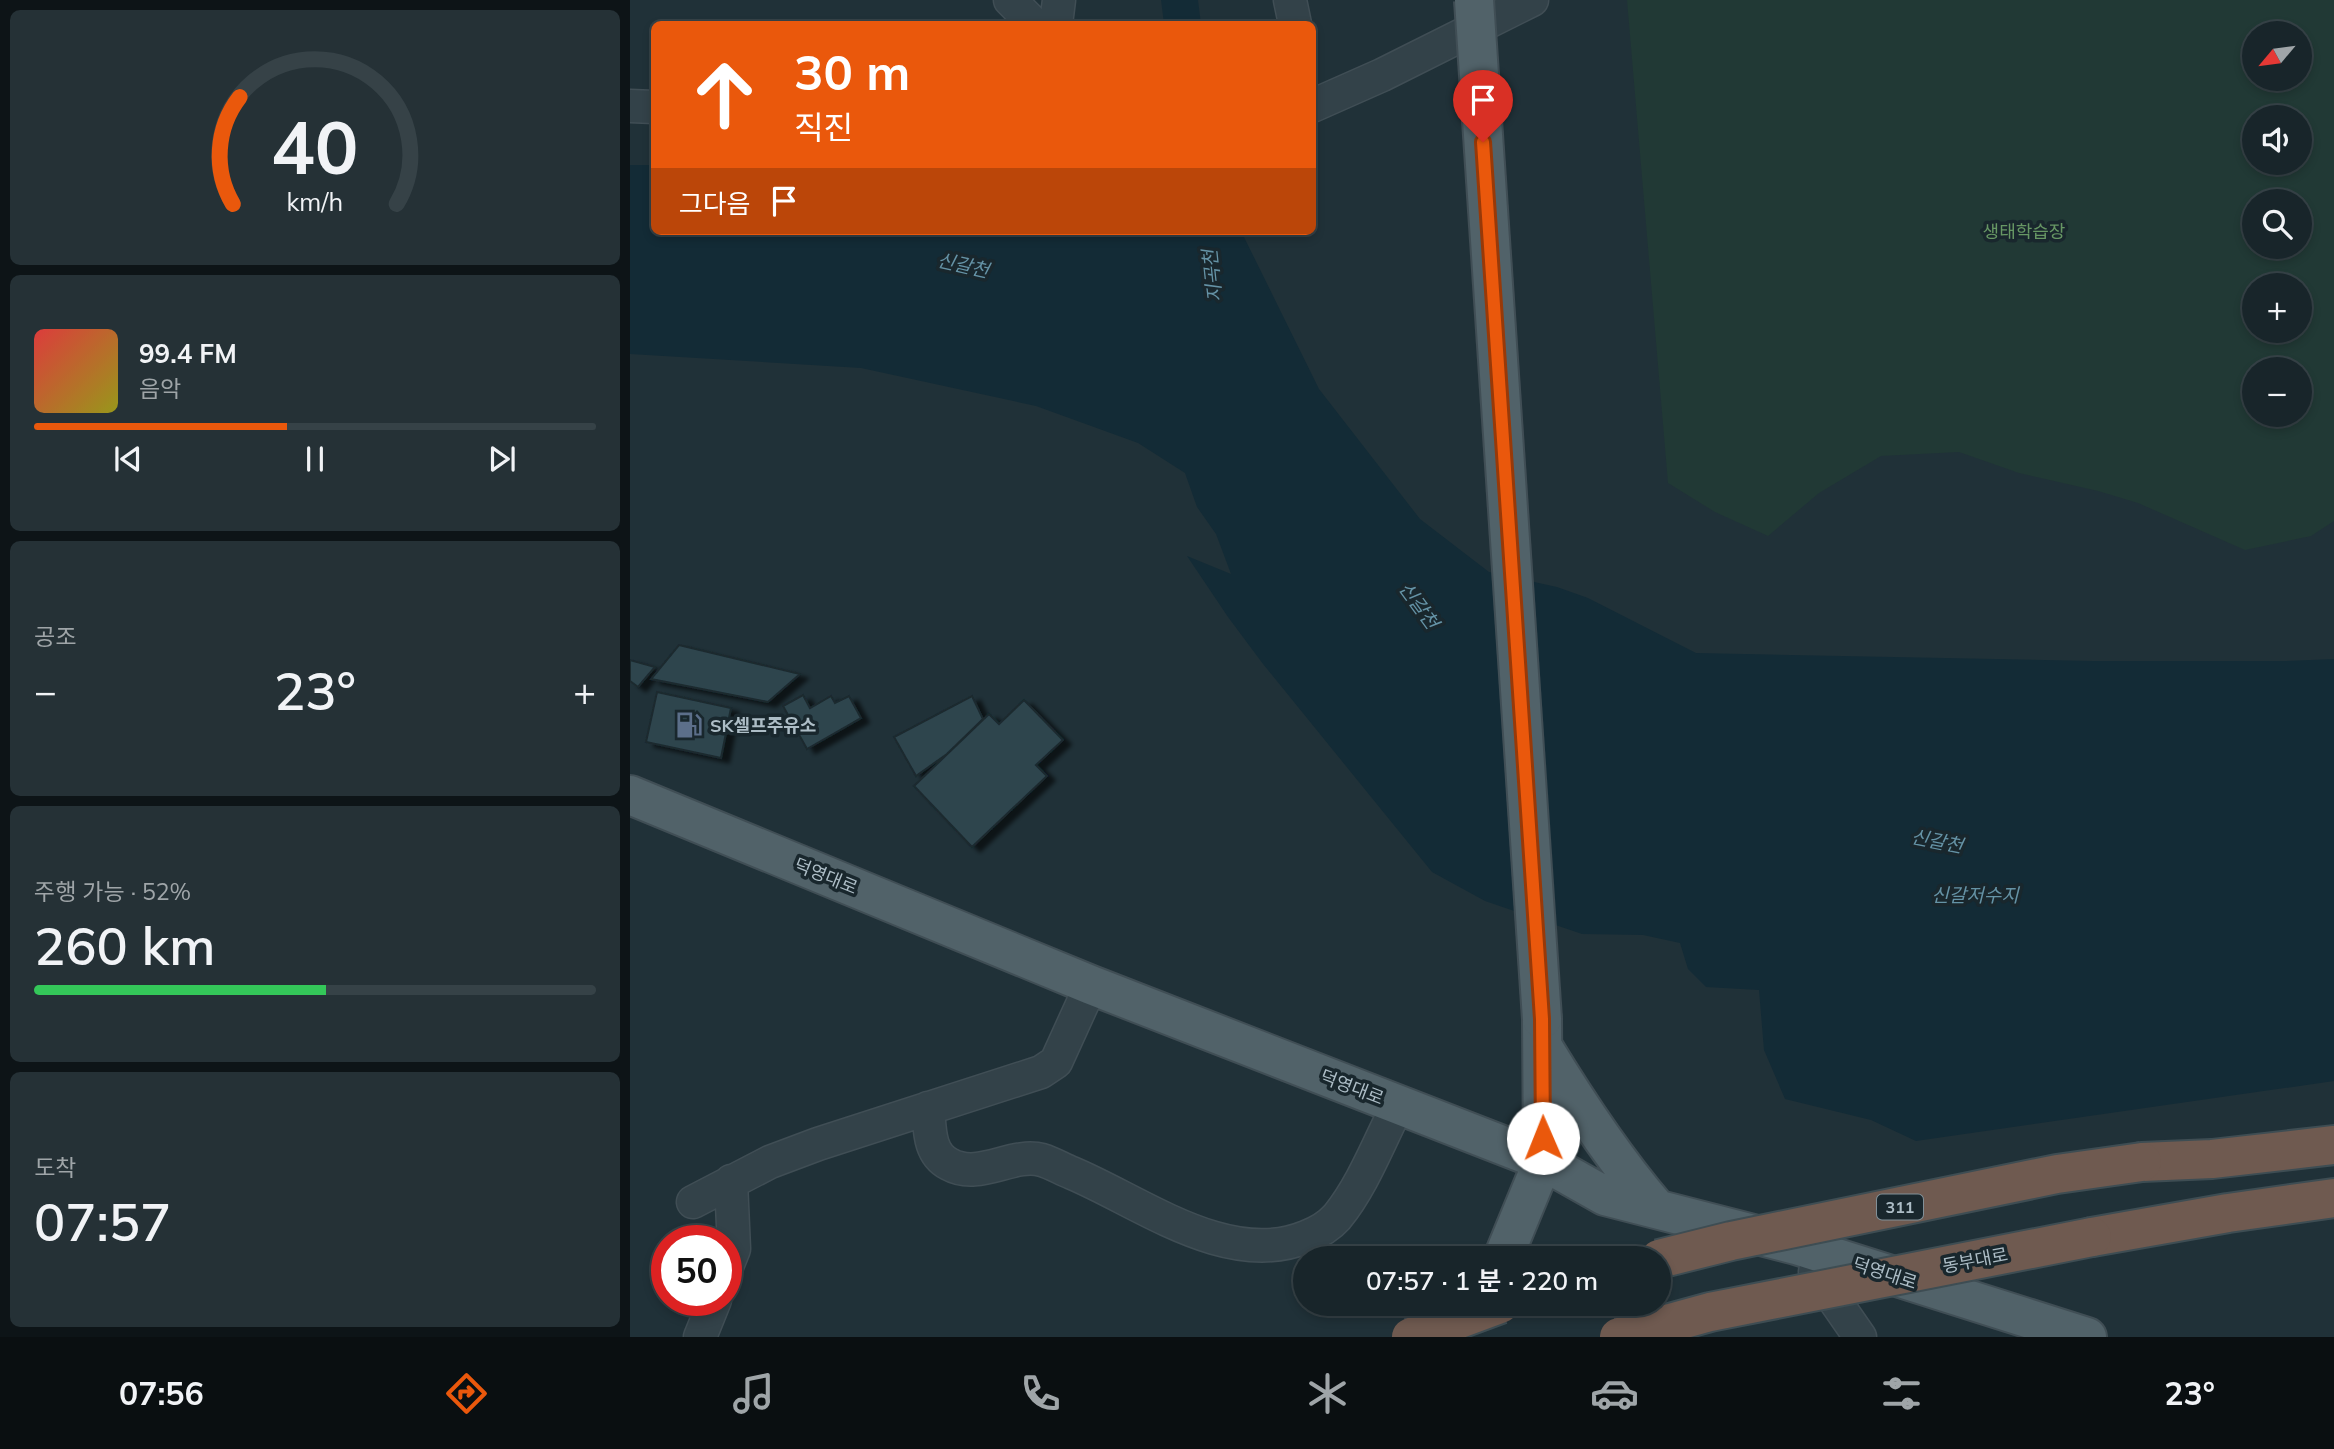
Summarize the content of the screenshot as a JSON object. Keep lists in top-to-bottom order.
{
  "streets": {
    "highway": ["311", "동부대로"],
    "main road": ["덕영대로"]
  },
  "water": ["신갈천", "지곡천", "신갈저수지"],
  "parks": ["생태학습장"],
  "places": {
    "fuel station": ["SK셀프주유소"]
  },
  "north": "bottom left",
  "page": {
    "map_buttons": ["+", "−"],
    "turn": ["30 m", "직진"],
    "then": "그다음",
    "song": ["99.4 FM", "음악"],
    "tile": [
      "공조",
      ["주행 가능 · 52%", "260 km"],
      ["도착", "07:57"]
    ],
    "heat": ["−", "23°", "+"],
    "limit": "50",
    "trip": "07:57 · 1 분 · 220 m",
    "tabs": ["07:56", "23°"],
    "gauge": ["40", "km/h"]
  }
}
